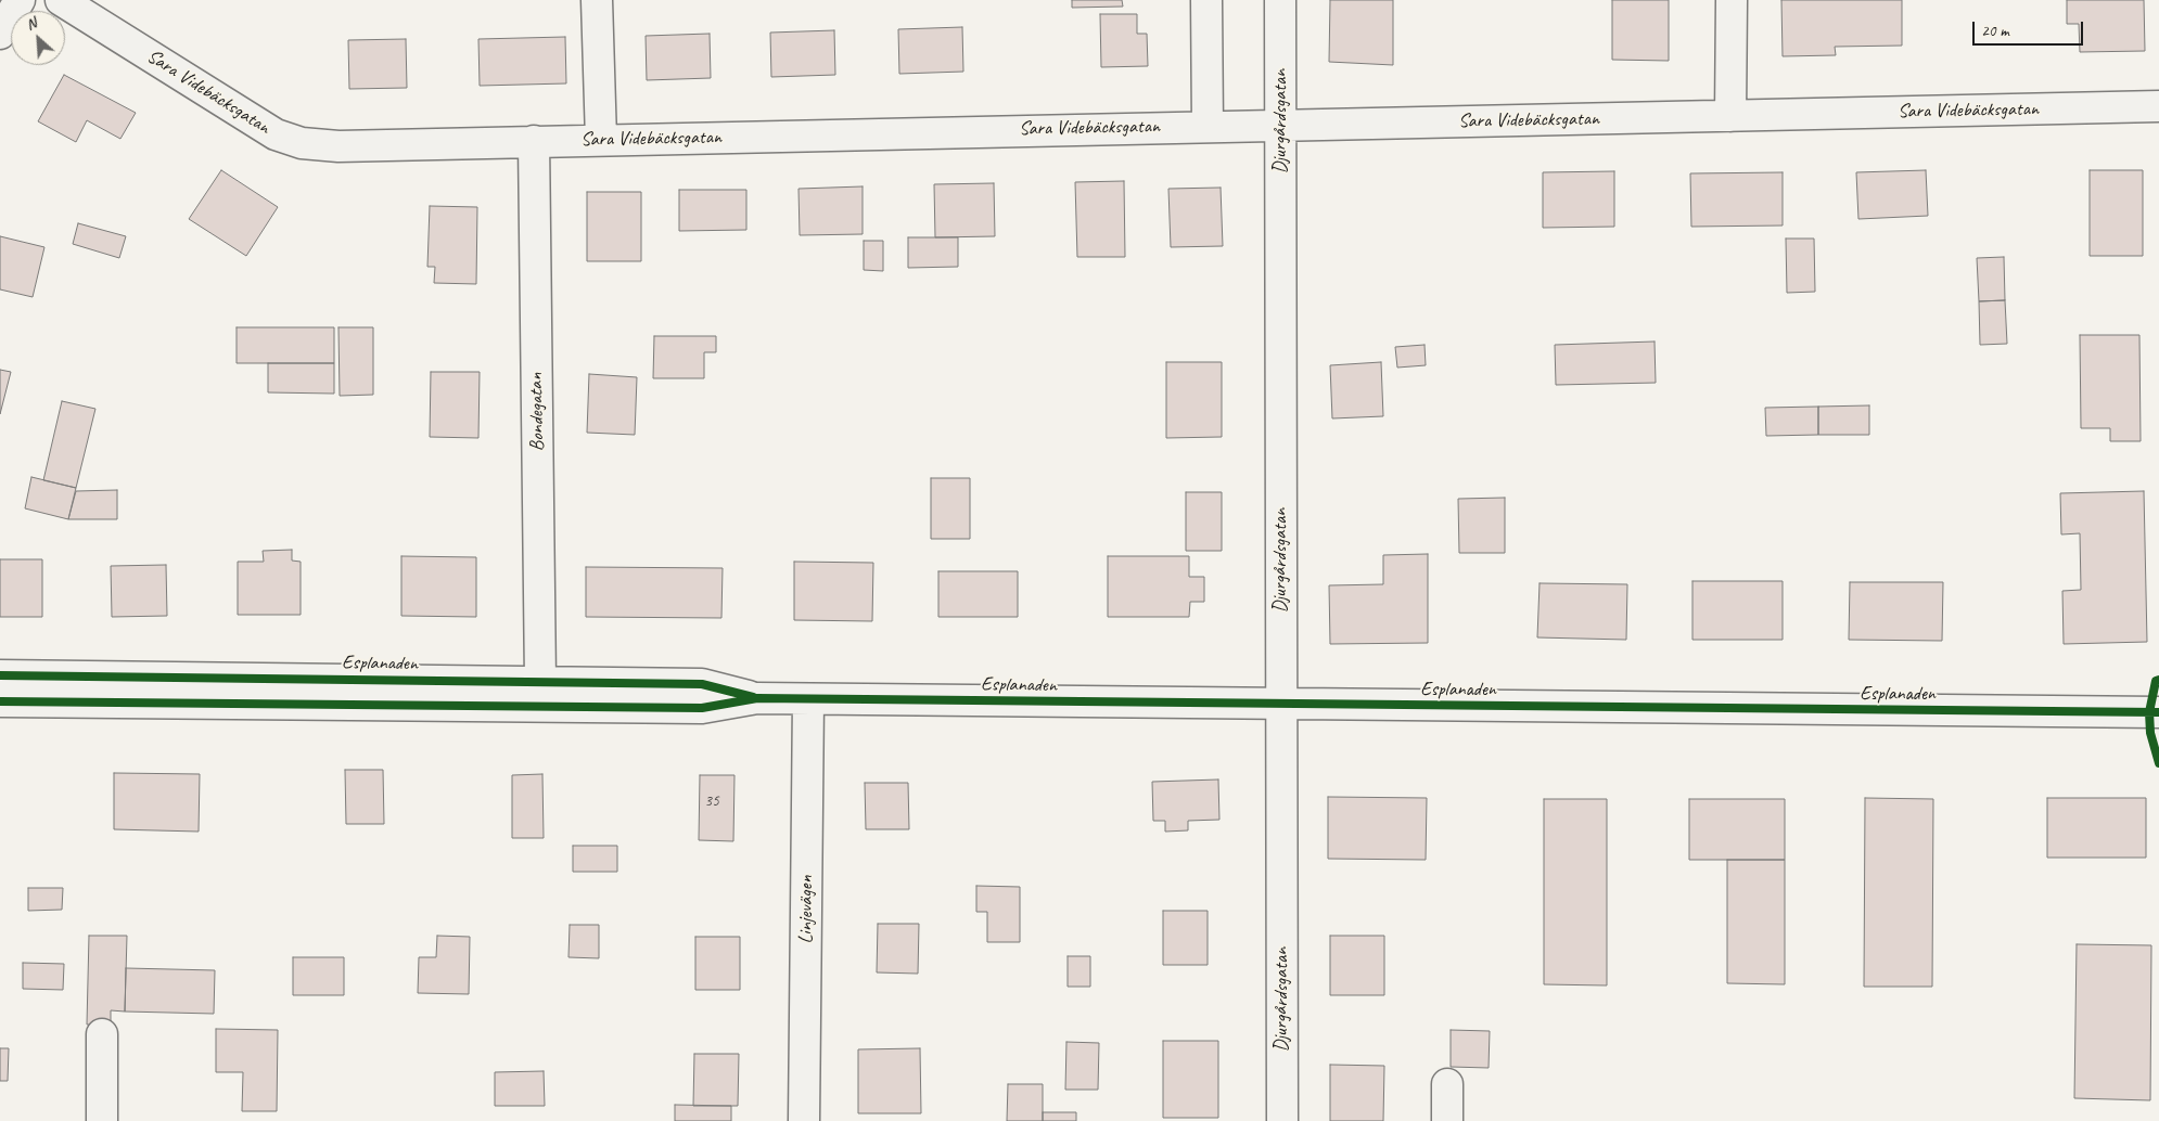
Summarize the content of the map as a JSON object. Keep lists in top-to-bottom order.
{
  "streets": {
    "street": [
      "Sara Videbäcksgatan",
      "Djurgårdsgatan",
      "Bondegatan",
      "Esplanaden",
      "Linjevägen"
    ]
  },
  "crossings": [
    ["Sara Videbäcksgatan", "Djurgårdsgatan"],
    ["Sara Videbäcksgatan", "Bondegatan"],
    ["Djurgårdsgatan", "Esplanaden"],
    ["Bondegatan", "Esplanaden"],
    ["Esplanaden", "Linjevägen"]
  ],
  "house_numbers": ["35"],
  "scale_bar": "20 m",
  "north": "top left"
}
